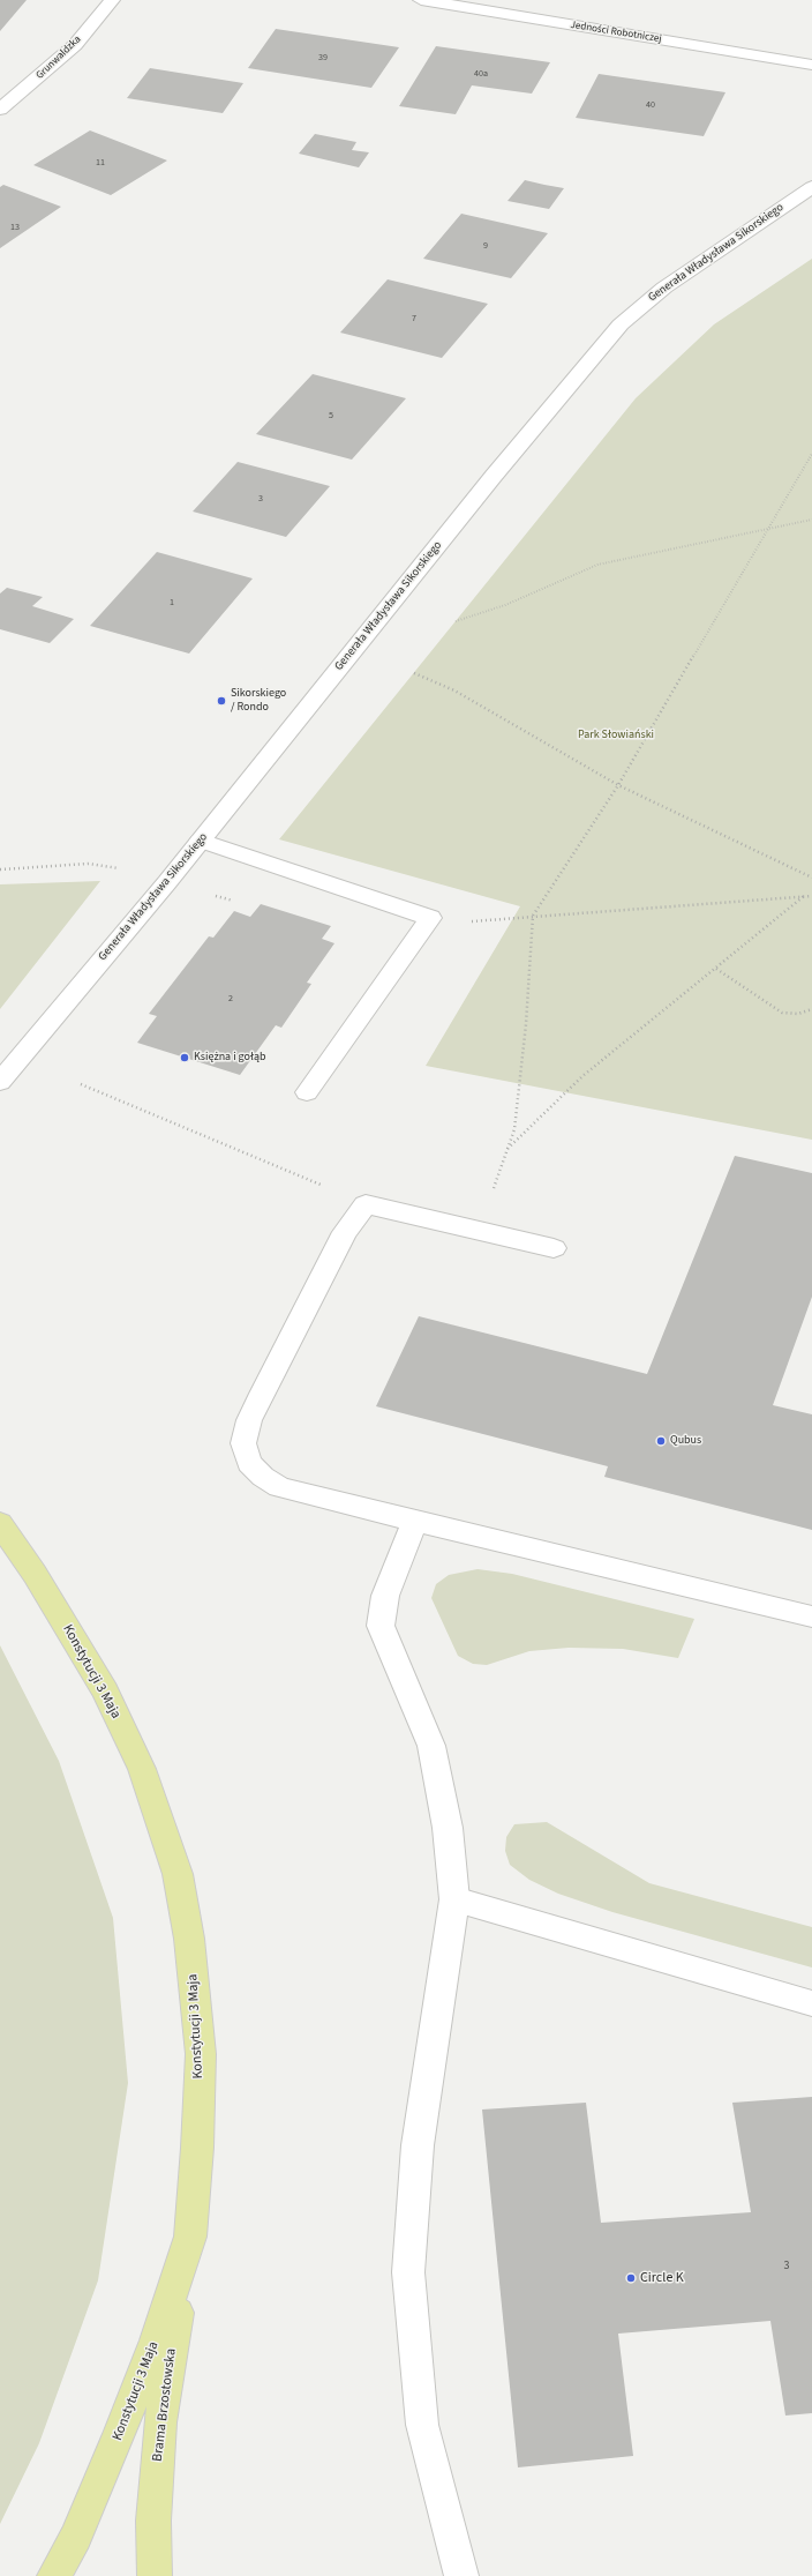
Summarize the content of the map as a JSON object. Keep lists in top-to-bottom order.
{
  "streets": {
    "main road": ["Konstytucji 3 Maja", "Brama Brzostowska"],
    "street": ["Jedności Robotniczej", "Grunwaldzka", "Generała Władysława Sikorskiego"]
  },
  "crossings": [
    ["Konstytucji 3 Maja", "Brama Brzostowska"]
  ],
  "parks": ["Park Słowiański"],
  "places": [
    "Sikorskiego / Rondo",
    "Księżna i gołąb",
    "Qubus",
    "Circle K"
  ],
  "house_numbers": [
    "39",
    "40a",
    "40",
    "11",
    "13",
    "9",
    "7",
    "5",
    "3",
    "1",
    "2",
    "3"
  ]
}
